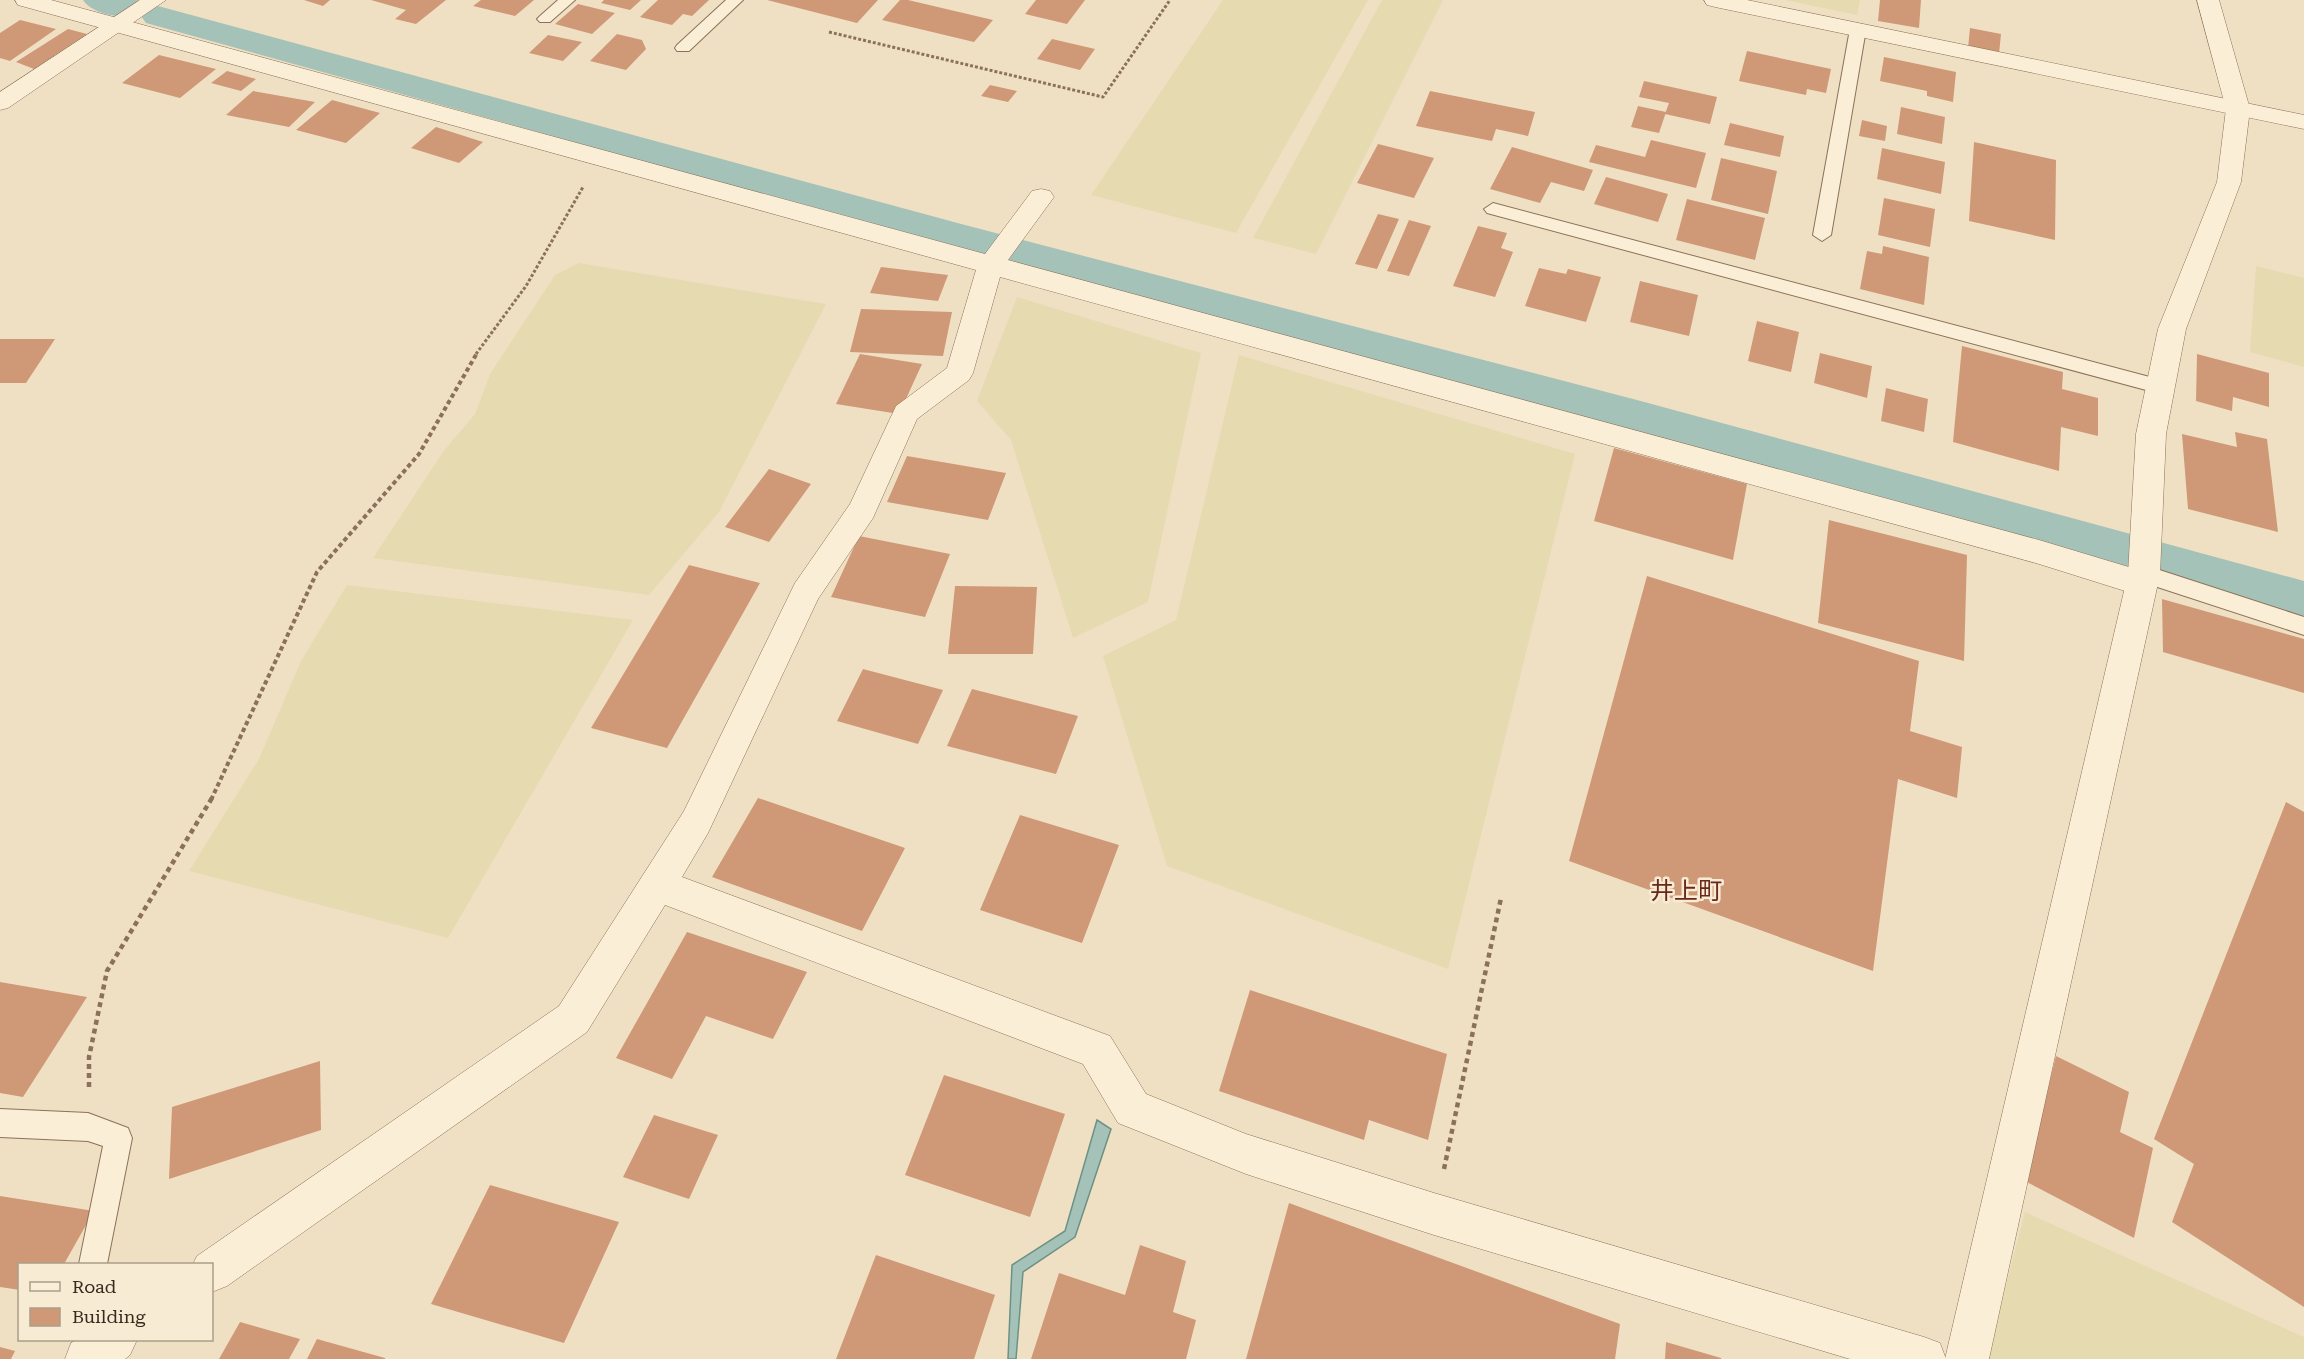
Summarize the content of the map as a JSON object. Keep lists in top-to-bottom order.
{
  "districts": ["井上町"],
  "legend": ["Road", "Building"]
}
